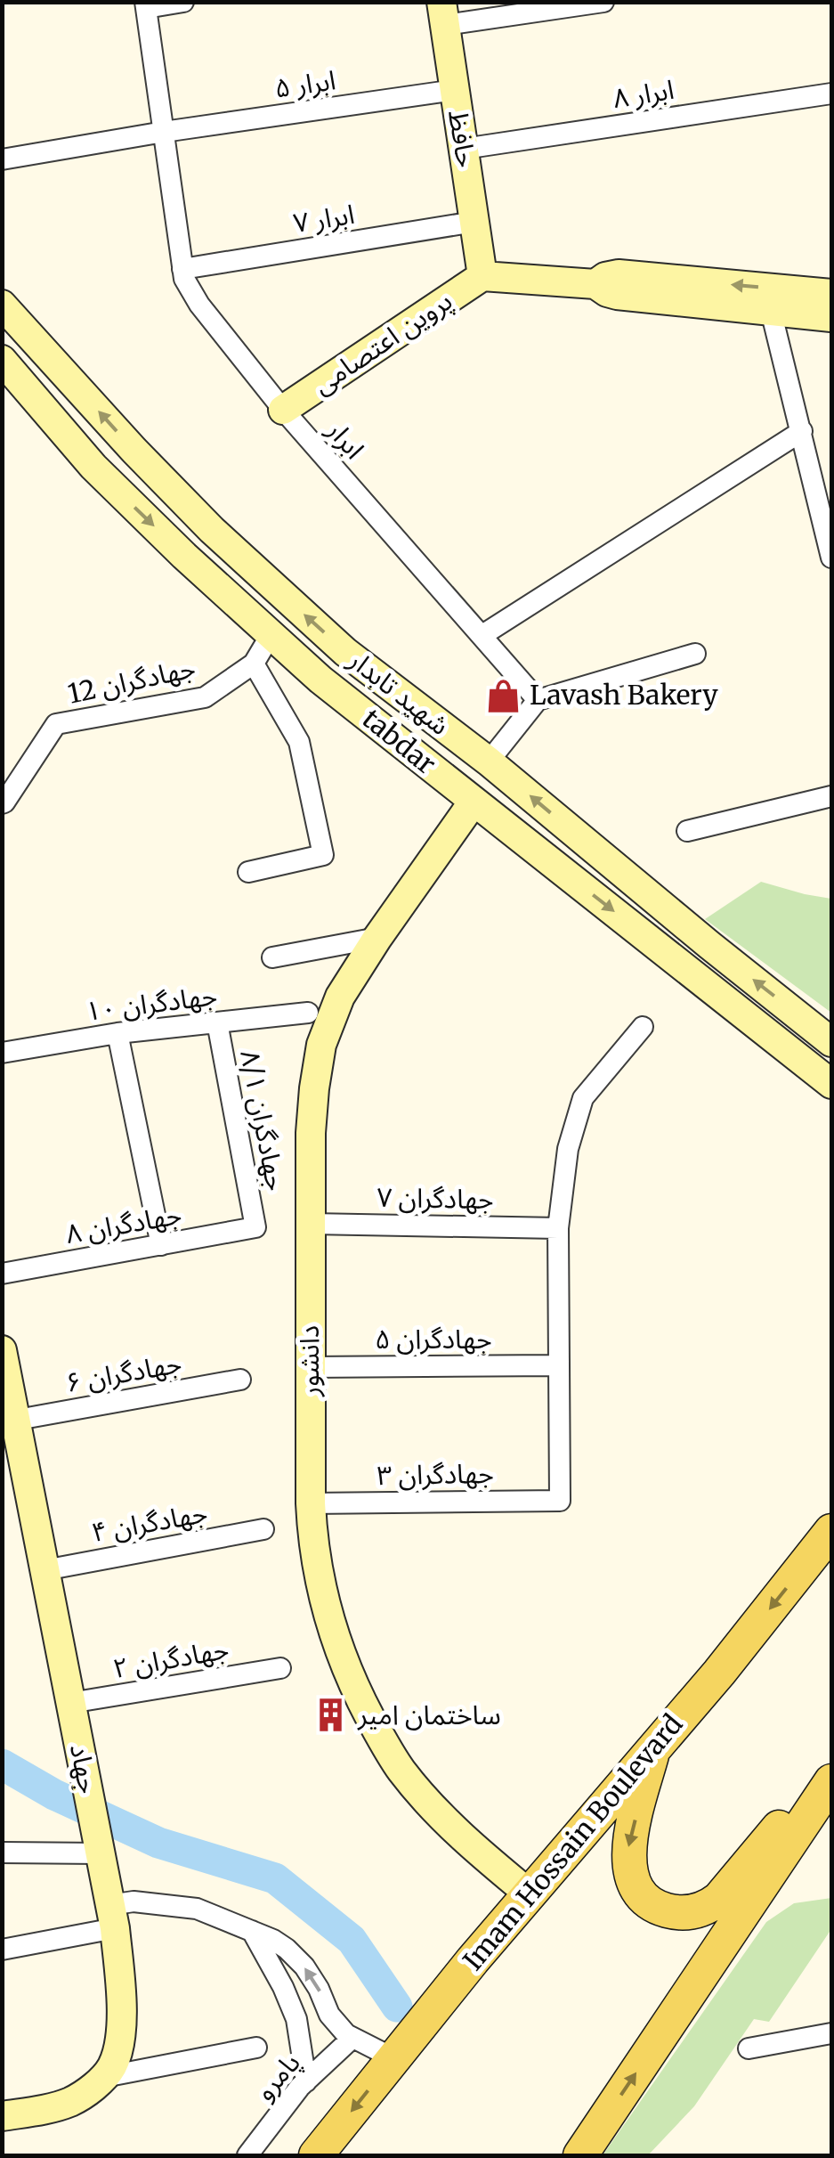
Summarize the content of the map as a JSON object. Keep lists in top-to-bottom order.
{
  "streets": {
    "main road": ["Imam Hossain Boulevard"],
    "street": [
      "ابرار ۵",
      "ابرار ۸",
      "حافظ",
      "ابرار ۷",
      "پروین اعتصامی",
      "ابرار",
      "جهادگران 12",
      "شهید تابدار",
      "tabdar",
      "جهادگران ۱۰",
      "جهادگران ۸/۱",
      "جهادگران ۷",
      "جهادگران ۸",
      "جهادگران ۵",
      "دانشور",
      "جهادگران ۶",
      "جهادگران ۳",
      "جهادگران ۴",
      "جهادگران ۲",
      "جهاد",
      "پامرو"
    ]
  },
  "crossings": [
    ["ابرار ۵", "حافظ"],
    ["ابرار ۵", "ابرار"],
    ["ابرار ۸", "حافظ"],
    ["حافظ", "ابرار ۷"],
    ["حافظ", "پروین اعتصامی"],
    ["ابرار ۷", "ابرار"],
    ["پروین اعتصامی", "ابرار"],
    ["tabdar", "دانشور"],
    ["جهادگران ۱۰", "جهادگران ۸/۱"],
    ["جهادگران ۸/۱", "جهادگران ۸"],
    ["جهادگران ۷", "دانشور"],
    ["جهادگران ۵", "دانشور"],
    ["جهادگران ۵", "جهادگران ۳"],
    ["دانشور", "جهادگران ۳"],
    ["دانشور", "Imam Hossain Boulevard"],
    ["جهادگران ۶", "جهاد"],
    ["جهادگران ۴", "جهاد"],
    ["جهادگران ۲", "جهاد"]
  ],
  "one_way": ["شهید تابدار", "tabdar", "Imam Hossain Boulevard"],
  "places": {
    "shop": ["Lavash Bakery"],
    "building": ["ساختمان امیر"]
  }
}
